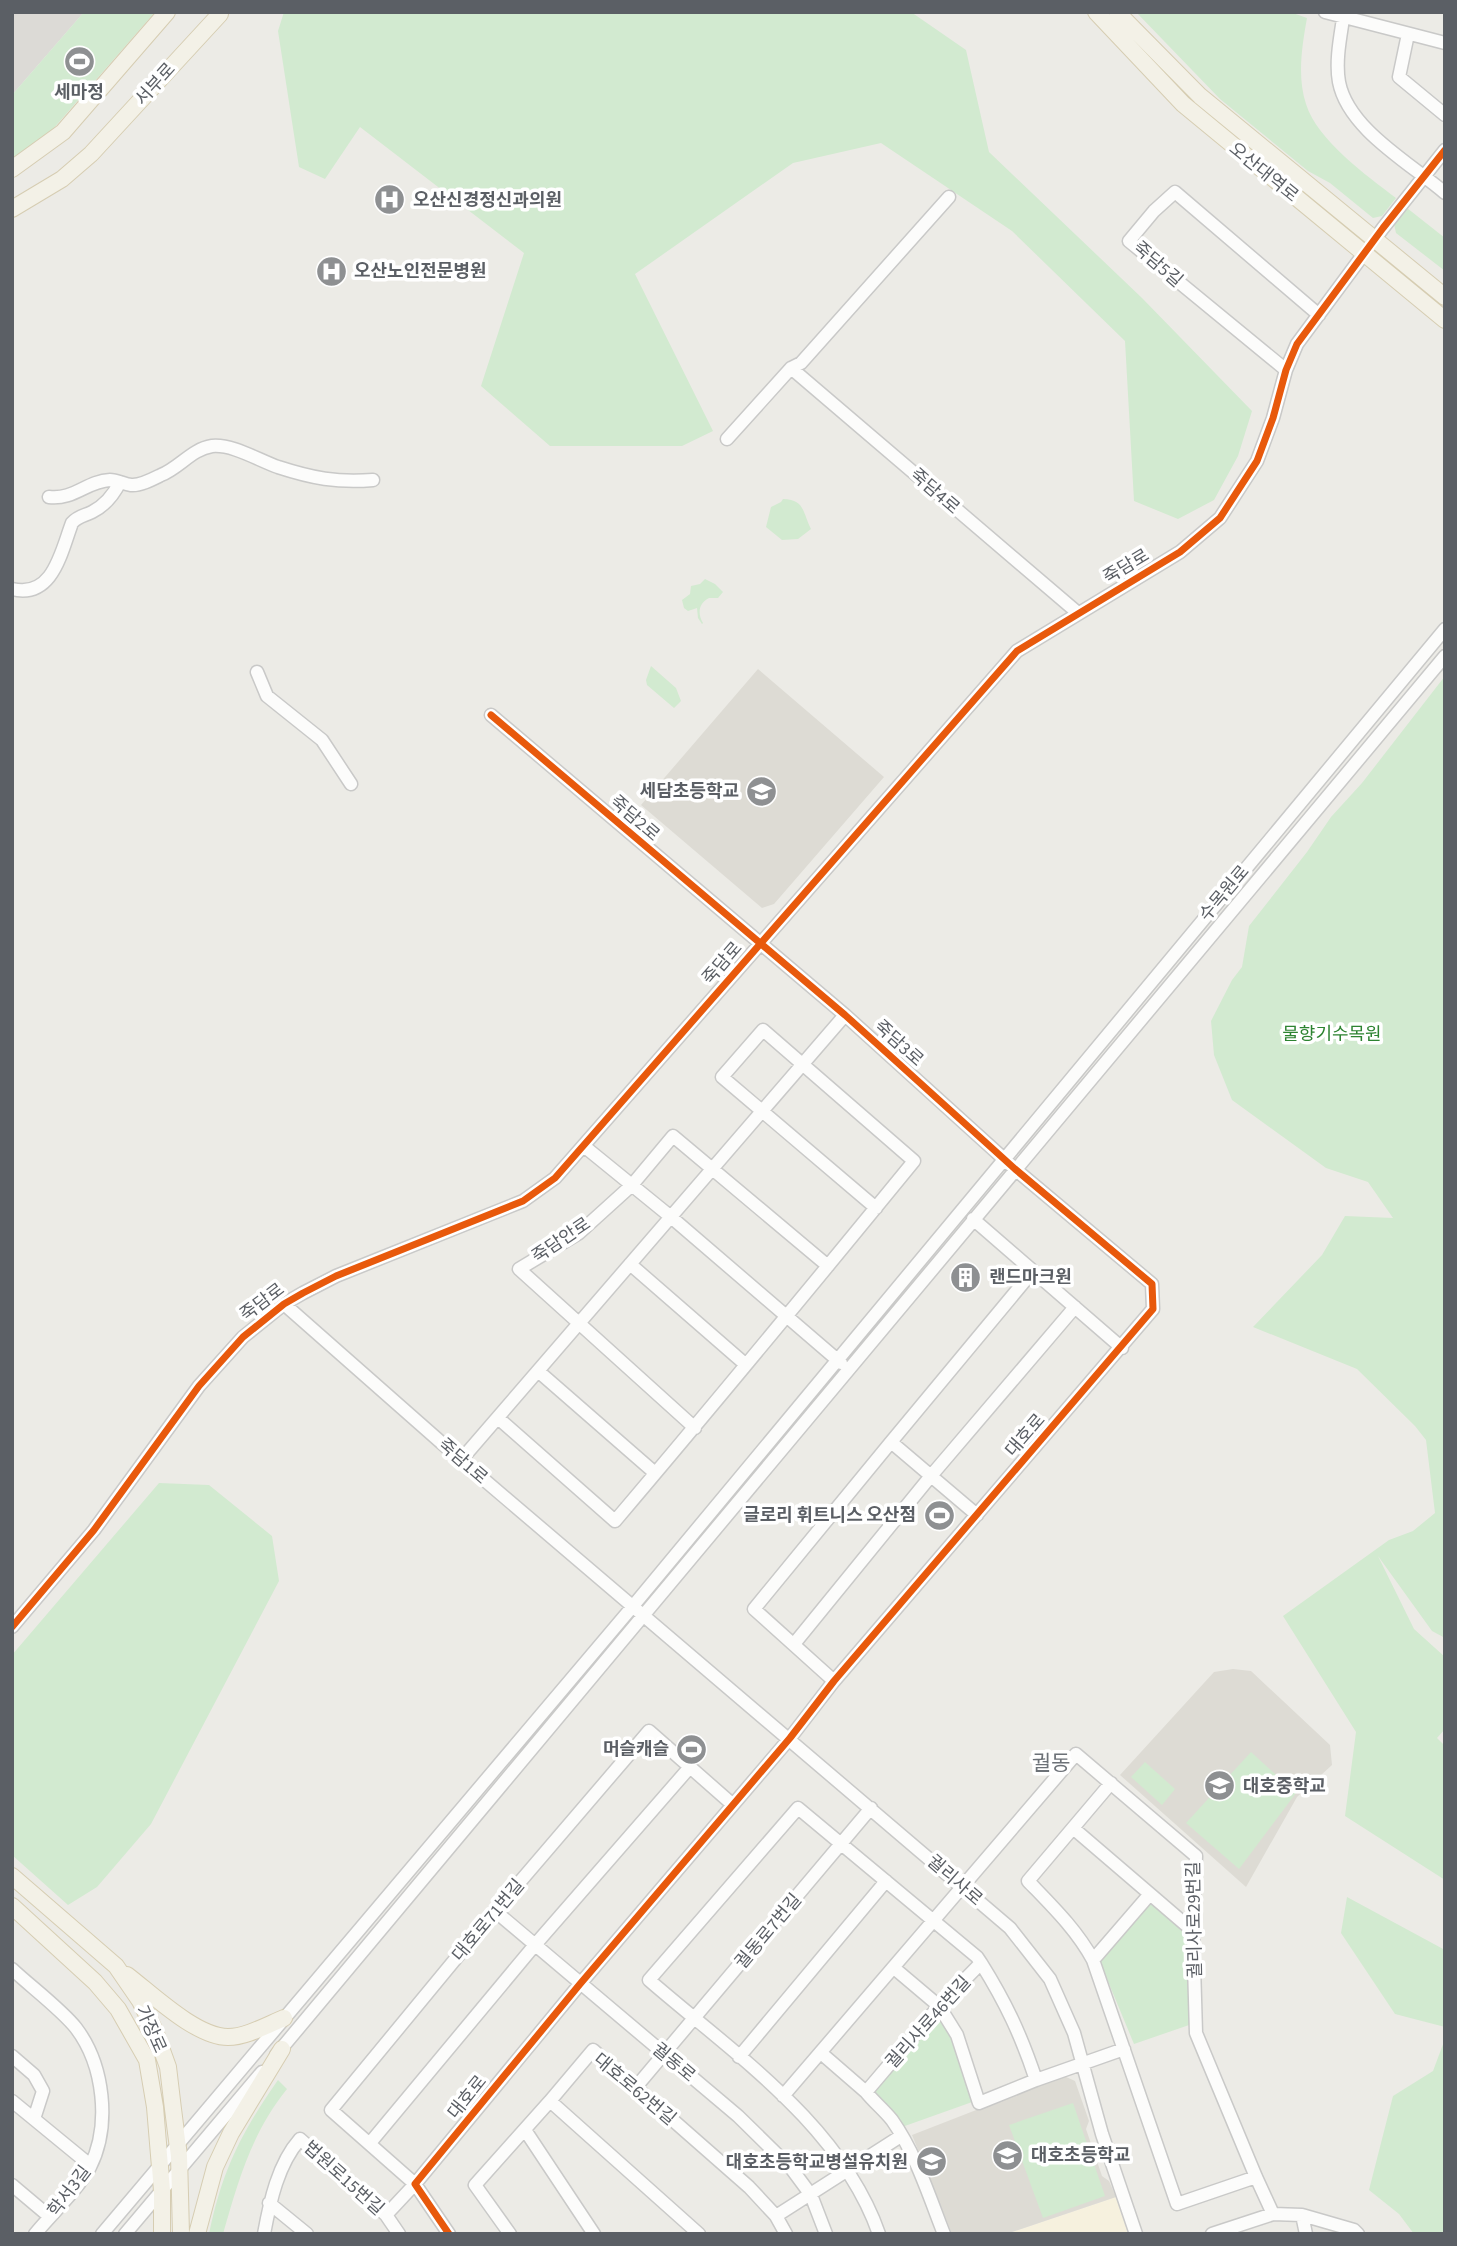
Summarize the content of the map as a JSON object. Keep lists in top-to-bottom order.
{
  "streets": {
    "main road": ["서부로", "오산대역로", "가장로"],
    "street": [
      "죽담5길",
      "죽담4로",
      "죽담로",
      "죽담2로",
      "수목원로",
      "죽담3로",
      "죽담안로",
      "대호로",
      "죽담1로",
      "궐리사로",
      "대호로71번길",
      "궐리사로29번길",
      "궐동로7번길",
      "궐리사로46번길",
      "궐동로",
      "대호로62번길",
      "법원로15번길",
      "학서3길"
    ]
  },
  "crossings": [
    ["오산대역로", "죽담로"],
    ["죽담5길", "죽담로"],
    ["죽담4로", "죽담로"],
    ["죽담로", "죽담2로"],
    ["죽담로", "죽담3로"],
    ["죽담로", "죽담1로"],
    ["죽담2로", "죽담3로"],
    ["수목원로", "죽담3로"],
    ["수목원로", "대호로"],
    ["수목원로", "죽담1로"],
    ["수목원로", "궐리사로"],
    ["수목원로", "가장로"],
    ["죽담3로", "대호로"],
    ["대호로", "궐리사로"],
    ["대호로", "대호로71번길"],
    ["대호로", "궐동로"],
    ["대호로", "법원로15번길"],
    ["죽담1로", "궐리사로"],
    ["궐리사로", "궐리사로29번길"],
    ["궐리사로", "궐동로7번길"],
    ["대호로71번길", "궐동로"],
    ["궐동로7번길", "궐동로"],
    ["궐동로7번길", "대호로62번길"]
  ],
  "districts": ["궐동"],
  "parks": ["물향기수목원"],
  "places": {
    "sports": ["세마정", "글로리 휘트니스 오산점", "머슬캐슬"],
    "hospital": ["오산신경정신과의원", "오산노인전문병원"],
    "school or university": [
      "세담초등학교",
      "대호중학교",
      "대호초등학교",
      "대호초등학교병설유치원"
    ],
    "building": ["랜드마크원"]
  }
}
